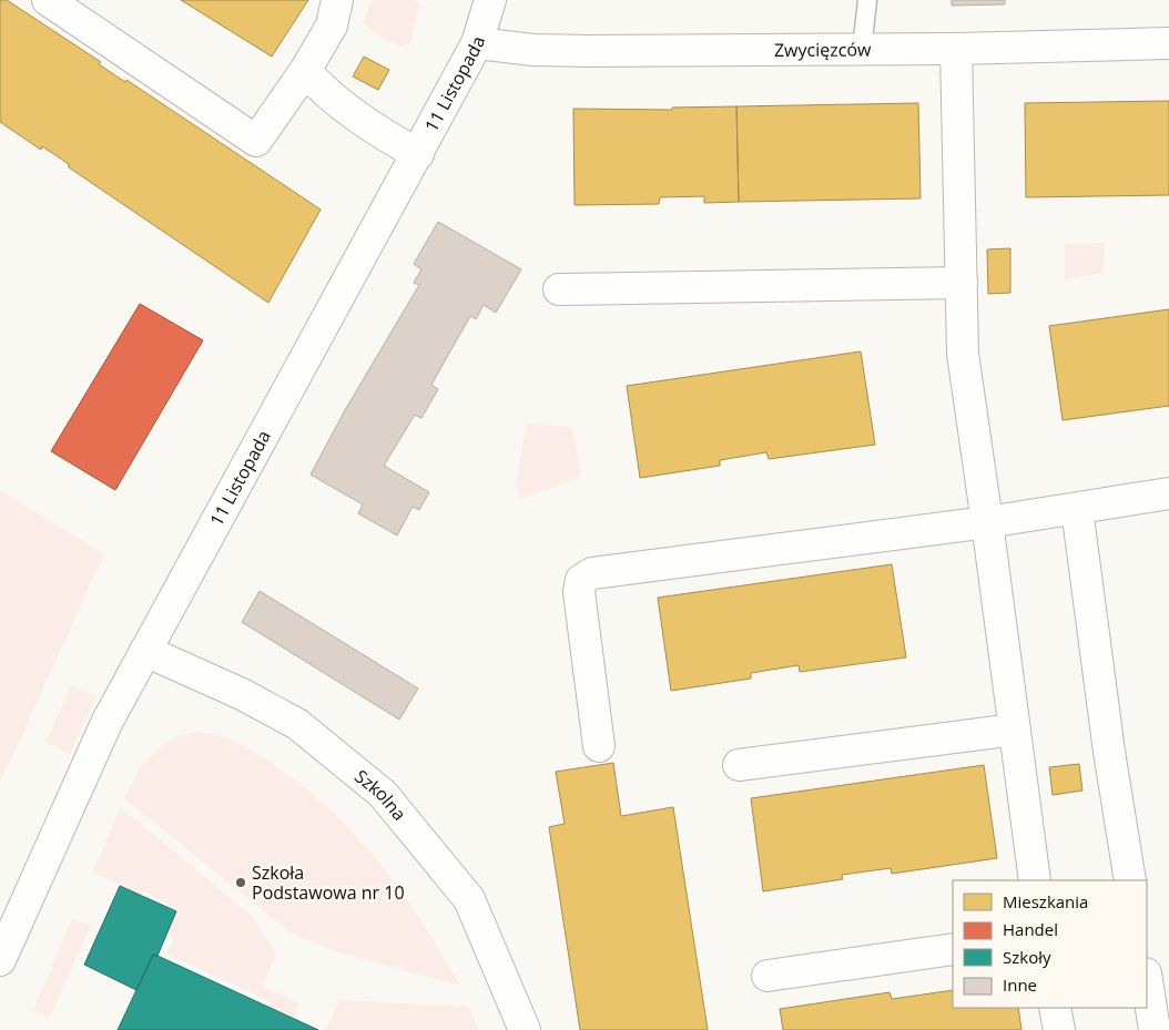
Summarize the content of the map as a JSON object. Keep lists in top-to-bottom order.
{
  "streets": {
    "street": ["Zwycięzców", "11 Listopada", "Szkolna"]
  },
  "crossings": [
    ["Zwycięzców", "11 Listopada"],
    ["11 Listopada", "Szkolna"]
  ],
  "places": ["Szkoła Podstawowa nr 10"],
  "legend": [
    "Mieszkania",
    "Handel",
    "Szkoły",
    "Inne"
  ]
}
